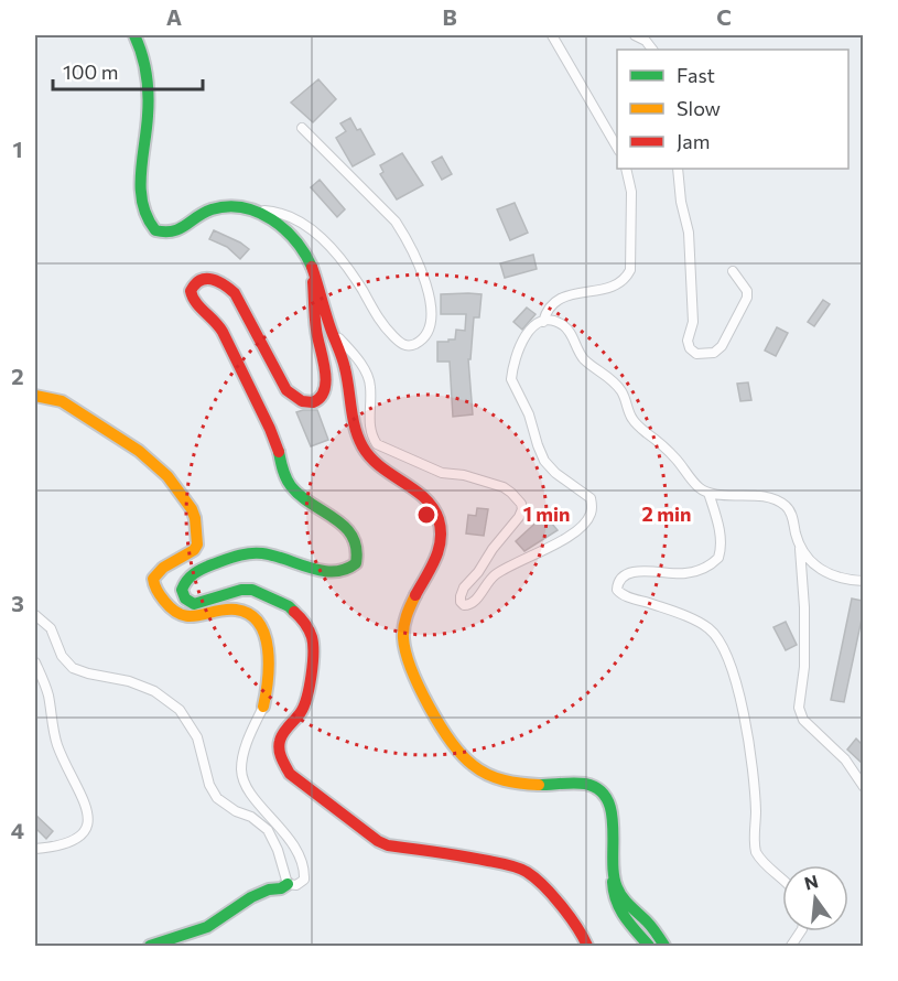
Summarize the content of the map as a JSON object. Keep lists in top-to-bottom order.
{
  "legend": ["Fast", "Slow", "Jam"],
  "scale_bar": "100 m",
  "north": "top",
  "grid": {
    "columns": ["A", "B", "C"],
    "rows": [
      "1",
      "2",
      "3",
      "4"
    ]
  },
  "rings": ["1 min", "2 min"]
}
